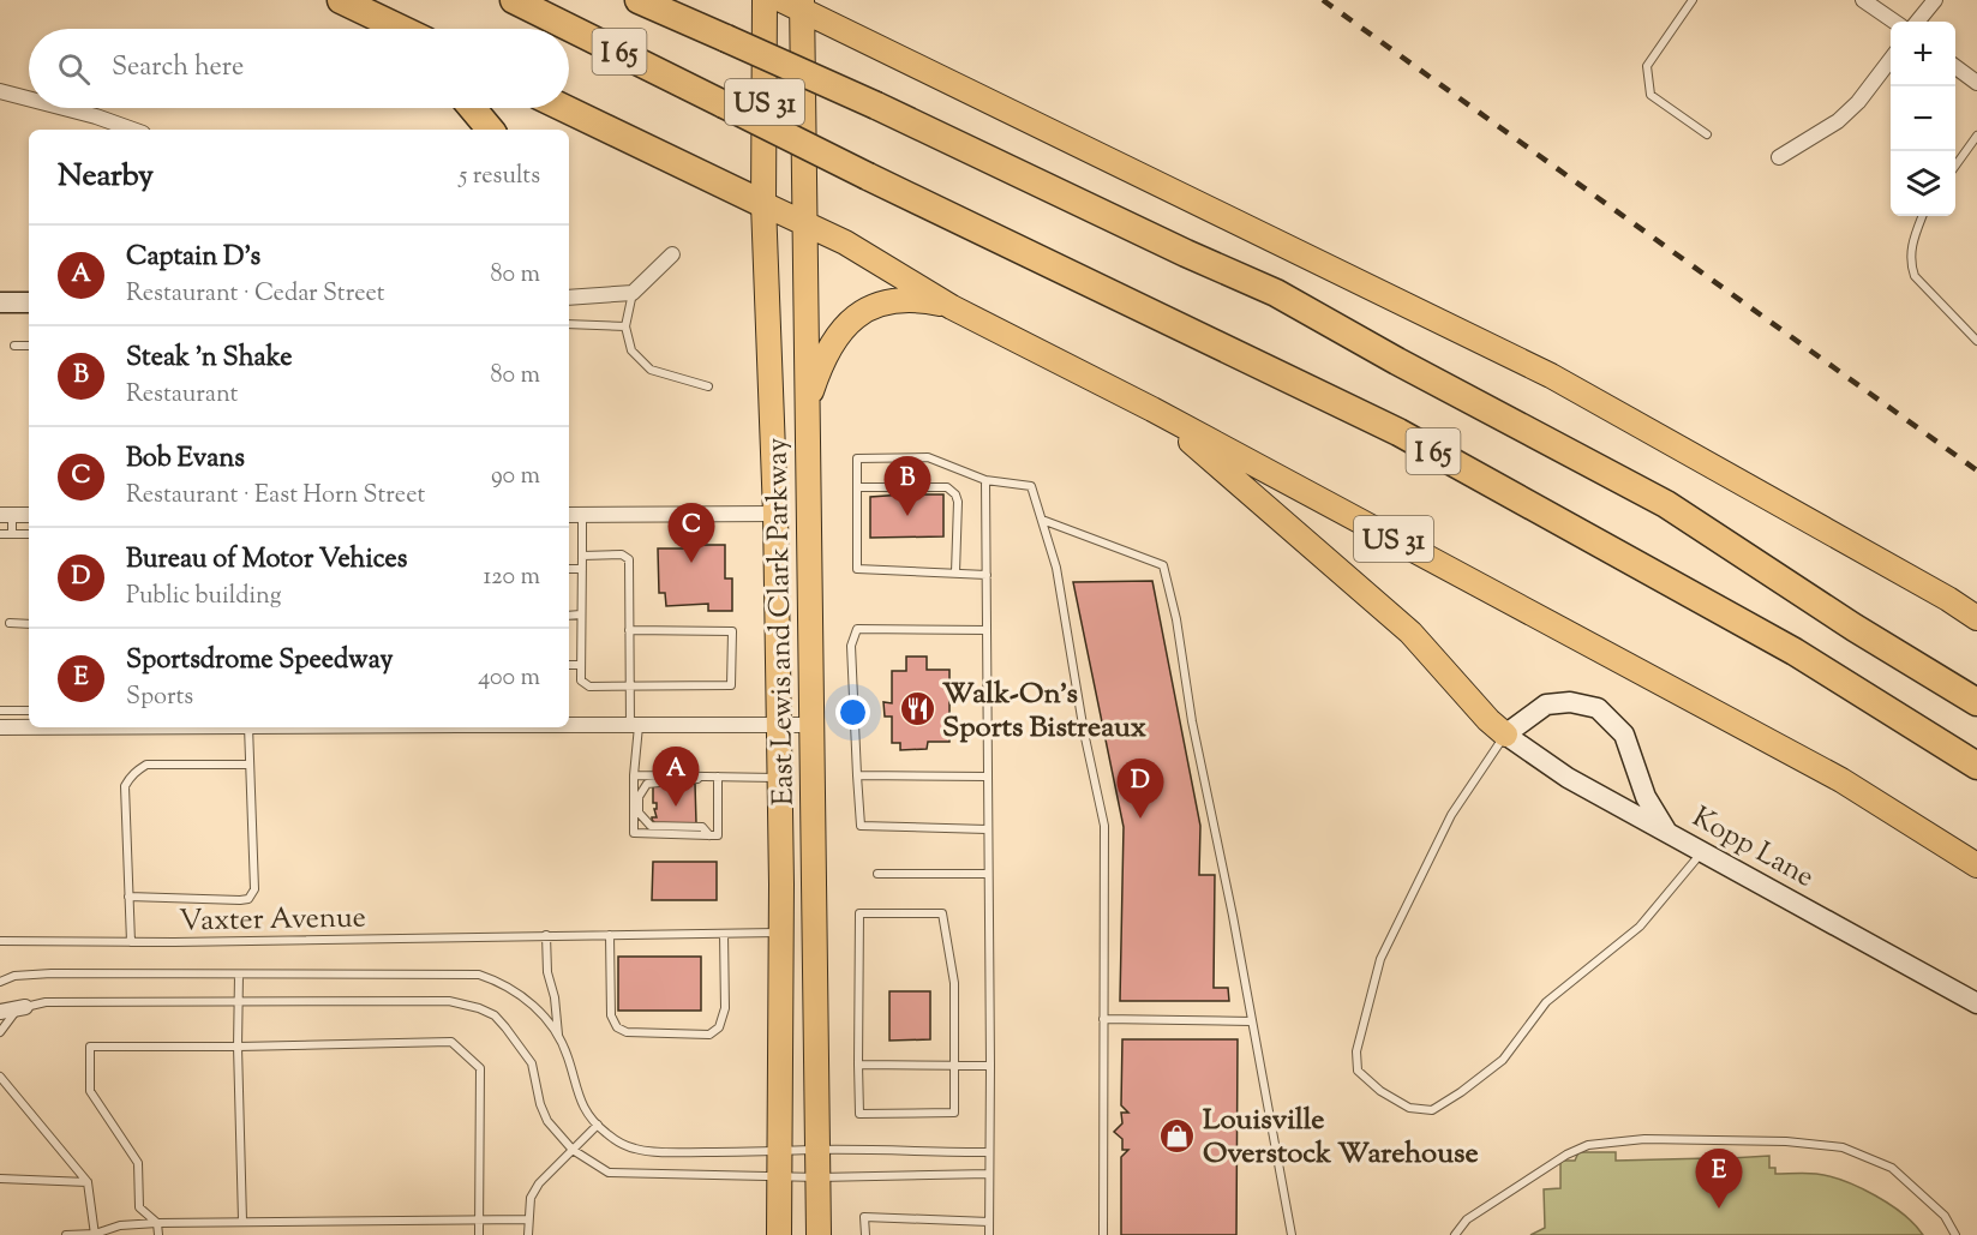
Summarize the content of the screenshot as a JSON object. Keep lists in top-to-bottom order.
{
  "streets": {
    "highway": ["I 65"],
    "main road": ["US 31", "East Lewis and Clark Parkway"],
    "street": ["Kopp Lane"],
    "lane": ["Vaxter Avenue"]
  },
  "crossings": [
    ["US 31", "East Lewis and Clark Parkway"],
    ["East Lewis and Clark Parkway", "Vaxter Avenue"]
  ],
  "places": {
    "restaurant": ["Walk-On's Sports Bistreaux"],
    "shop": ["Louisville Overstock Warehouse"]
  },
  "page": {
    "map_buttons": ["+", "−"],
    "search": "Search here",
    "heading": ["Nearby", "5 results"],
    "list": [
      {
        "mark": "A",
        "name": "Captain D's",
        "note": "Restaurant · Cedar Street",
        "value": "80 m"
      },
      {
        "mark": "B",
        "name": "Steak 'n Shake",
        "note": "Restaurant",
        "value": "80 m"
      },
      {
        "mark": "C",
        "name": "Bob Evans",
        "note": "Restaurant · East Horn Street",
        "value": "90 m"
      },
      {
        "mark": "D",
        "name": "Bureau of Motor Vehices",
        "note": "Public building",
        "value": "120 m"
      },
      {
        "mark": "E",
        "name": "Sportsdrome Speedway",
        "note": "Sports",
        "value": "400 m"
      }
    ],
    "pins": [
      "B",
      "C",
      "A",
      "D",
      "E"
    ]
  }
}
